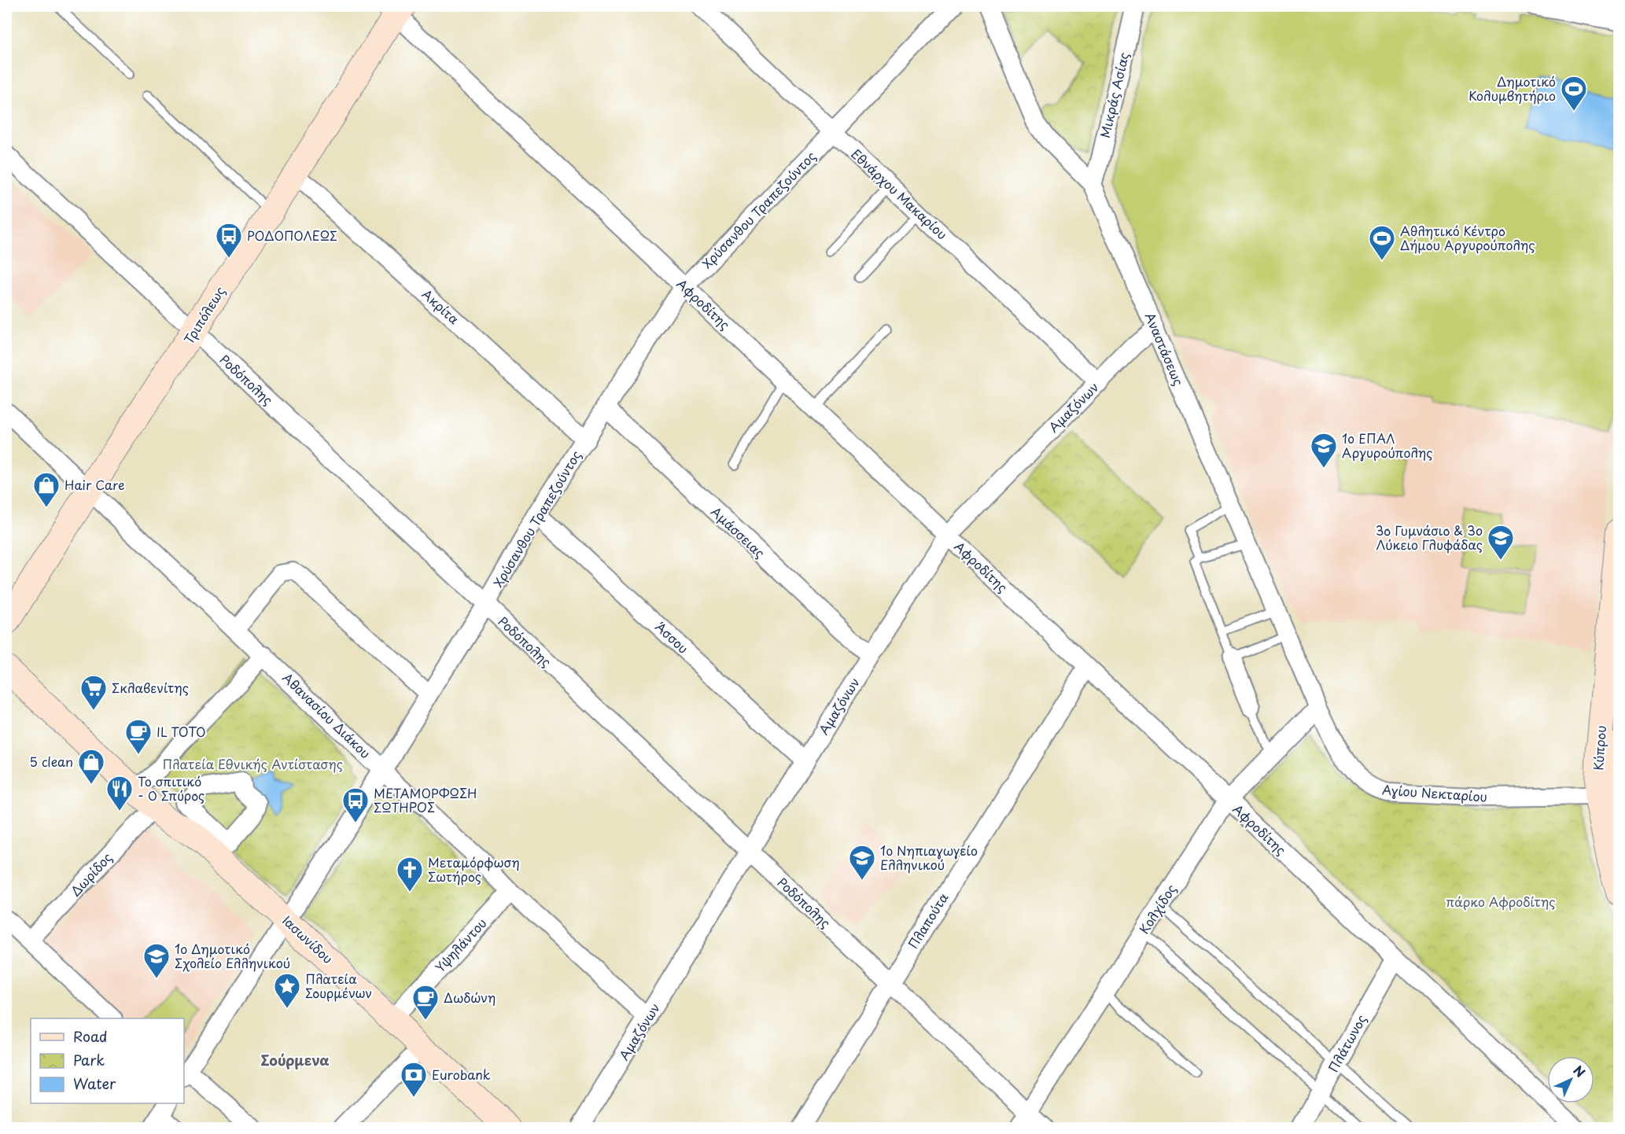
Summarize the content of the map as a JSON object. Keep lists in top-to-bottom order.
{
  "streets": {
    "street": [
      "Μικράς Ασίας",
      "Εθνάρχου Μακαρίου",
      "Χρύσανθου Τραπεζούντος",
      "Αφροδίτης",
      "Ακρίτα",
      "Τριπόλεως",
      "Αναστάσεως",
      "Ροδόπολης",
      "Αμαζόνων",
      "Αμάσσειας",
      "Άσσου",
      "Αθανασίου Διάκου",
      "Κύπρου",
      "Αγίου Νεκταρίου",
      "Δωρίδος",
      "Κολχίδος",
      "Πλαπούτα",
      "Ιασωνίδου",
      "Υψηλάντου",
      "Πλάτωνος"
    ]
  },
  "crossings": [
    ["Μικράς Ασίας", "Αναστάσεως"],
    ["Εθνάρχου Μακαρίου", "Χρύσανθου Τραπεζούντος"],
    ["Εθνάρχου Μακαρίου", "Αμαζόνων"],
    ["Χρύσανθου Τραπεζούντος", "Αφροδίτης"],
    ["Χρύσανθου Τραπεζούντος", "Ακρίτα"],
    ["Χρύσανθου Τραπεζούντος", "Ροδόπολης"],
    ["Χρύσανθου Τραπεζούντος", "Αμάσσειας"],
    ["Χρύσανθου Τραπεζούντος", "Άσσου"],
    ["Χρύσανθου Τραπεζούντος", "Αθανασίου Διάκου"],
    ["Χρύσανθου Τραπεζούντος", "Ιασωνίδου"],
    ["Αφροδίτης", "Τριπόλεως"],
    ["Αφροδίτης", "Αμαζόνων"],
    ["Αφροδίτης", "Κολχίδος"],
    ["Αφροδίτης", "Πλαπούτα"],
    ["Αφροδίτης", "Πλάτωνος"],
    ["Ακρίτα", "Τριπόλεως"],
    ["Τριπόλεως", "Ροδόπολης"],
    ["Τριπόλεως", "Αθανασίου Διάκου"],
    ["Αναστάσεως", "Αμαζόνων"],
    ["Αναστάσεως", "Αγίου Νεκταρίου"],
    ["Αναστάσεως", "Κολχίδος"],
    ["Ροδόπολης", "Αμαζόνων"],
    ["Ροδόπολης", "Κολχίδος"],
    ["Ροδόπολης", "Πλαπούτα"],
    ["Αμαζόνων", "Αμάσσειας"],
    ["Αμαζόνων", "Άσσου"],
    ["Αμαζόνων", "Αθανασίου Διάκου"],
    ["Αθανασίου Διάκου", "Υψηλάντου"],
    ["Κύπρου", "Αγίου Νεκταρίου"],
    ["Αγίου Νεκταρίου", "Κολχίδος"],
    ["Δωρίδος", "Ιασωνίδου"],
    ["Ιασωνίδου", "Υψηλάντου"]
  ],
  "districts": ["Σούρμενα"],
  "parks": ["Πλατεία Εθνικής Αντίστασης", "πάρκο Αφροδίτης"],
  "places": {
    "sports": ["Δημοτικό Κολυμβητήριο", "Αθλητικό Κέντρο Δήμου Αργυρούπολης"],
    "bus stop": ["ΡΟΔΟΠΟΛΕΩΣ", "ΜΕΤΑΜΟΡΦΩΣΗ ΣΩΤΗΡΟΣ"],
    "school or university": [
      "1o ΕΠΑΛ Αργυρούπολης",
      "3ο Γυμνάσιο & 3ο Λύκειο Γλυφάδας",
      "1ο Νηπιαγωγείο Ελληνικού",
      "1ο Δημοτικό Σχολείο Ελληνικού"
    ],
    "shop": ["Hair Care", "5 clean"],
    "supermarket": ["Σκλαβενίτης"],
    "cafe": ["IL TOTO", "Δωδώνη"],
    "restaurant": ["Το σπιτικό - Ο Σπύρος"],
    "church": ["Μεταμόρφωση Σωτήρος"],
    "place": ["Πλατεία Σουρμένων"],
    "bank": ["Eurobank"]
  },
  "legend": ["Road", "Park", "Water"],
  "north": "top right"
}
